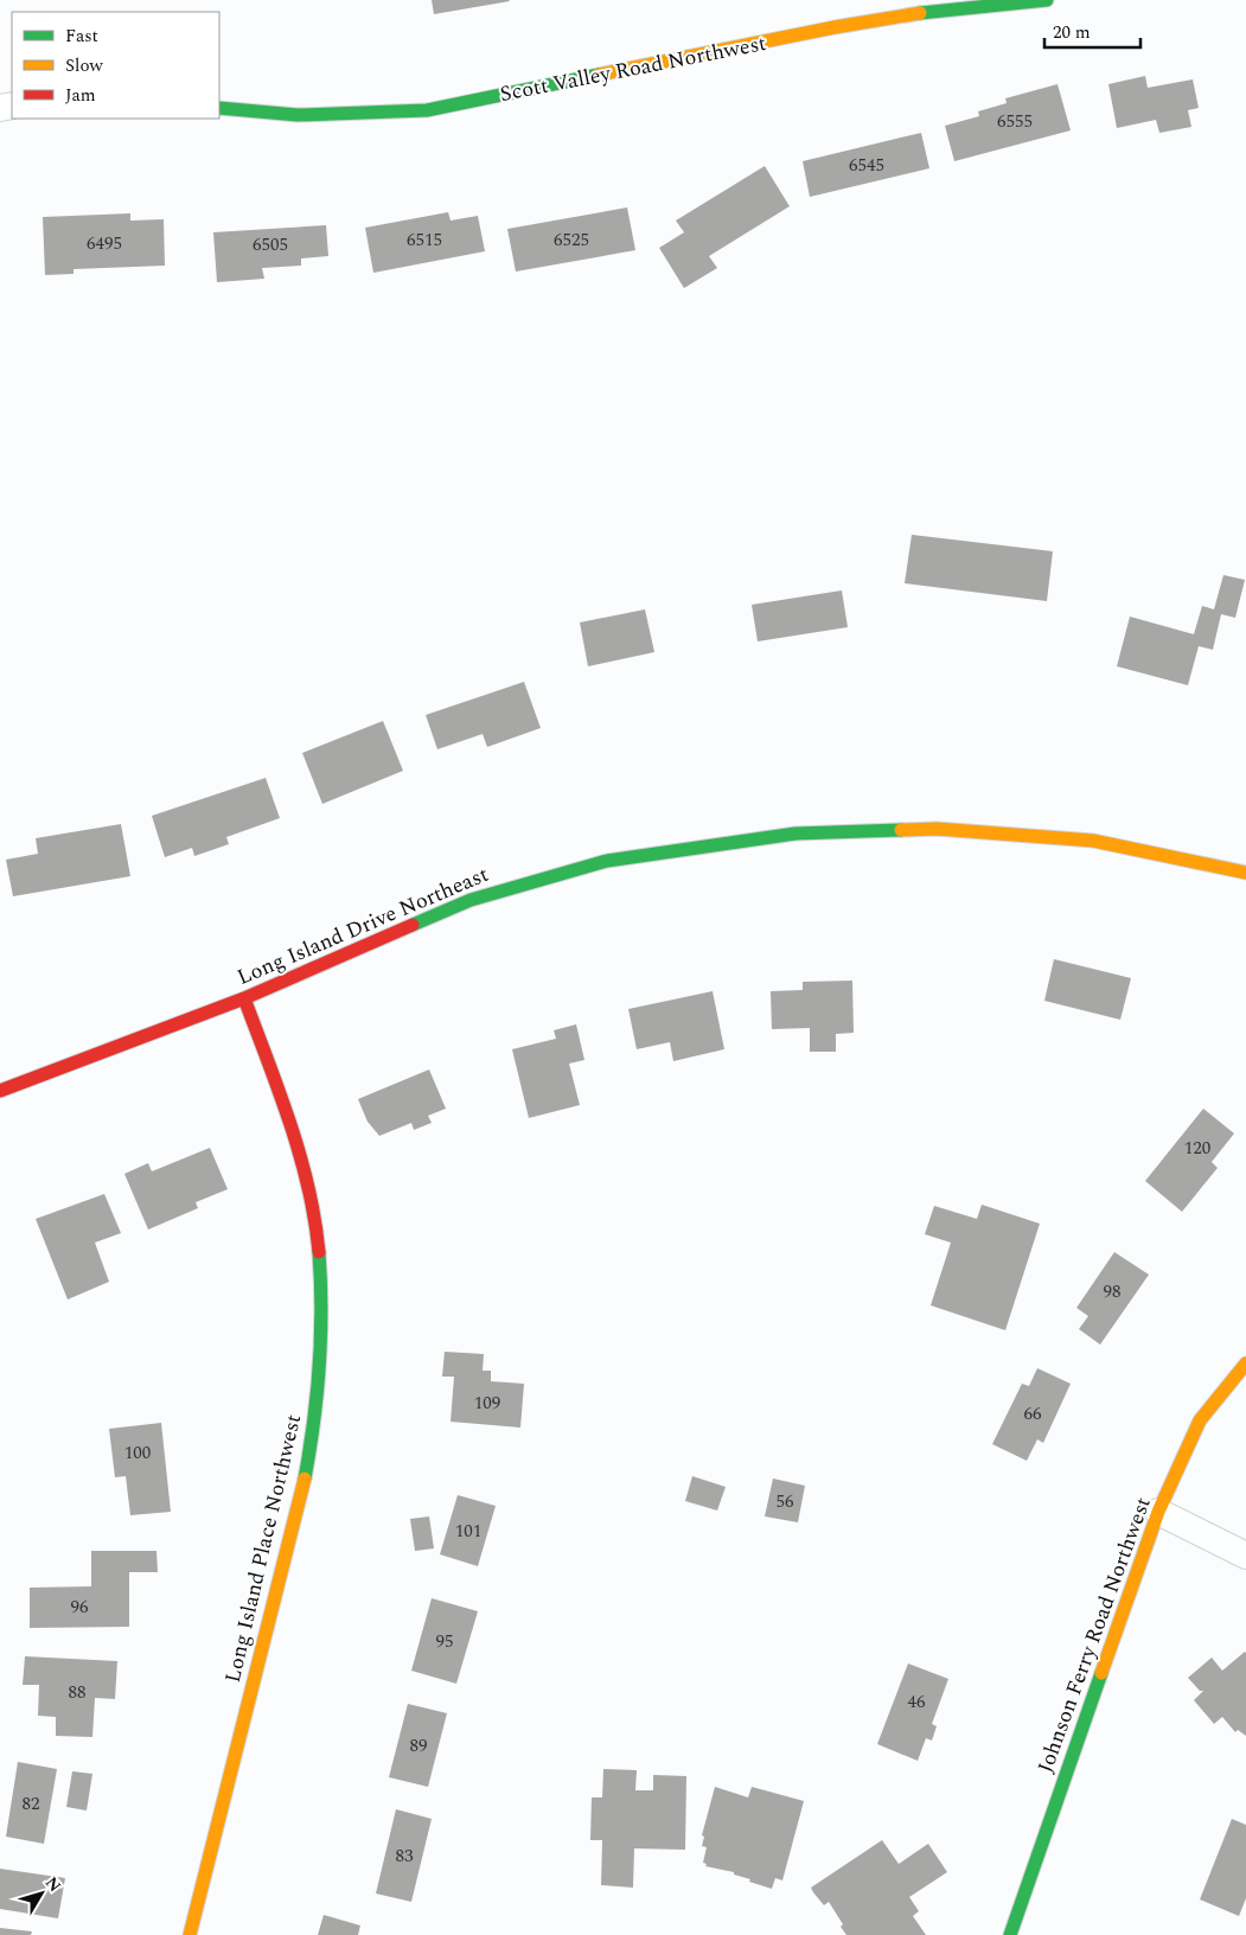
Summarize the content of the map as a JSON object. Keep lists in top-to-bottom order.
{
  "streets": {
    "street": [
      "Scott Valley Road Northwest",
      "Long Island Drive Northeast",
      "Long Island Place Northwest",
      "Johnson Ferry Road Northwest"
    ]
  },
  "crossings": [
    ["Long Island Drive Northeast", "Long Island Place Northwest"]
  ],
  "house_numbers": [
    "6555",
    "6545",
    "6515",
    "6525",
    "6495",
    "6505",
    "120",
    "98",
    "109",
    "66",
    "100",
    "56",
    "101",
    "96",
    "95",
    "88",
    "46",
    "89",
    "82",
    "83"
  ],
  "legend": ["Fast", "Slow", "Jam"],
  "scale_bar": "20 m",
  "north": "top right"
}
